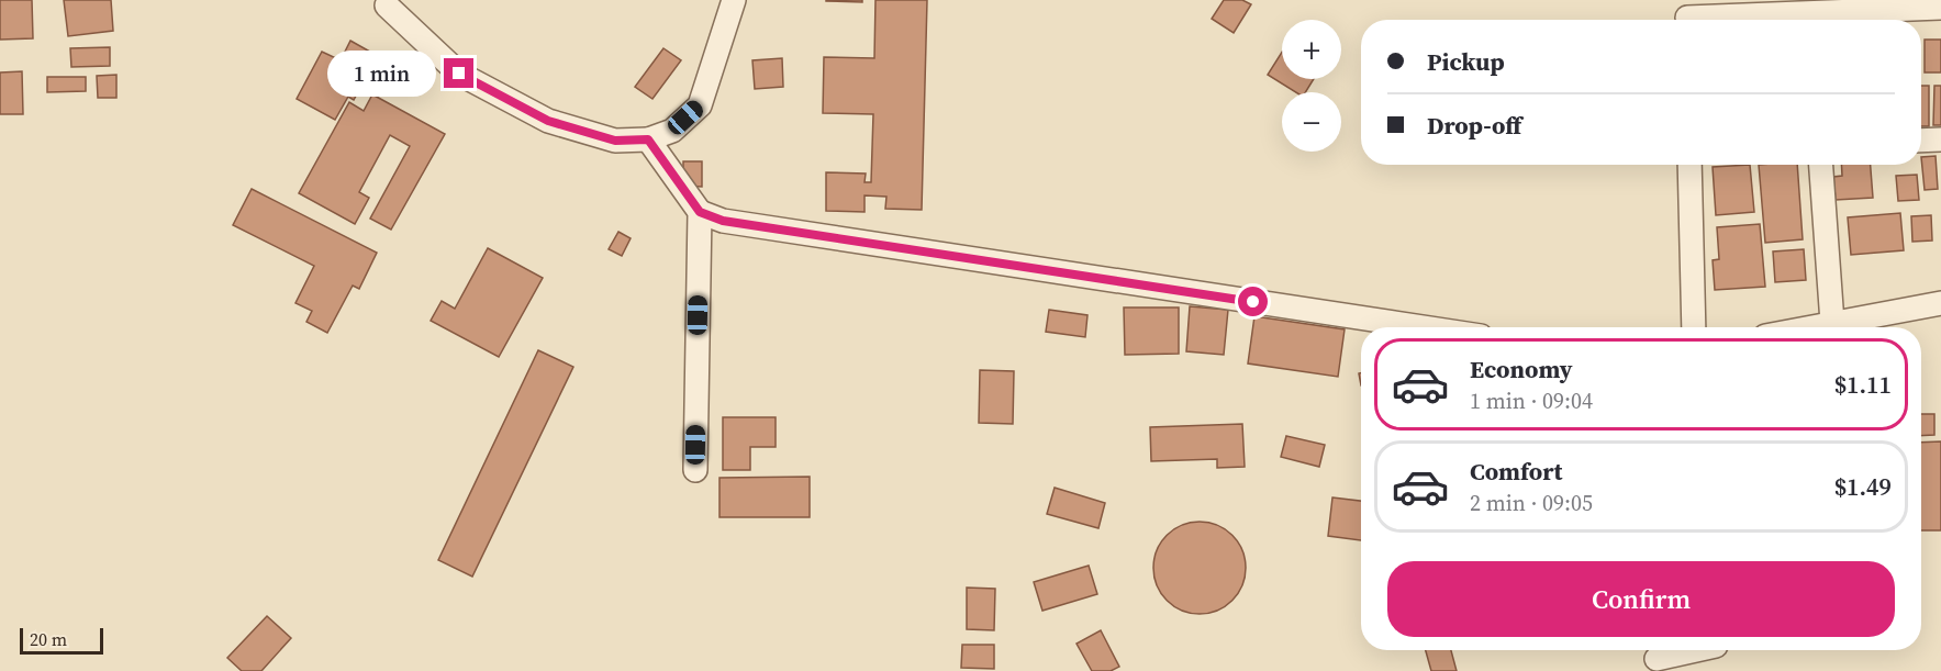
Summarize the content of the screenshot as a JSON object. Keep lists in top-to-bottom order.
{
  "scale_bar": "20 m",
  "page": {
    "map_buttons": ["+", "−"],
    "banner": ["Pickup", "Drop-off"],
    "bubble": "1 min",
    "list": [
      {
        "name": "Economy",
        "note": "1 min · 09:04",
        "value": "$1.11"
      },
      {
        "name": "Comfort",
        "note": "2 min · 09:05",
        "value": "$1.49"
      }
    ],
    "buttons": "Confirm",
    "scale": "20 m"
  }
}
